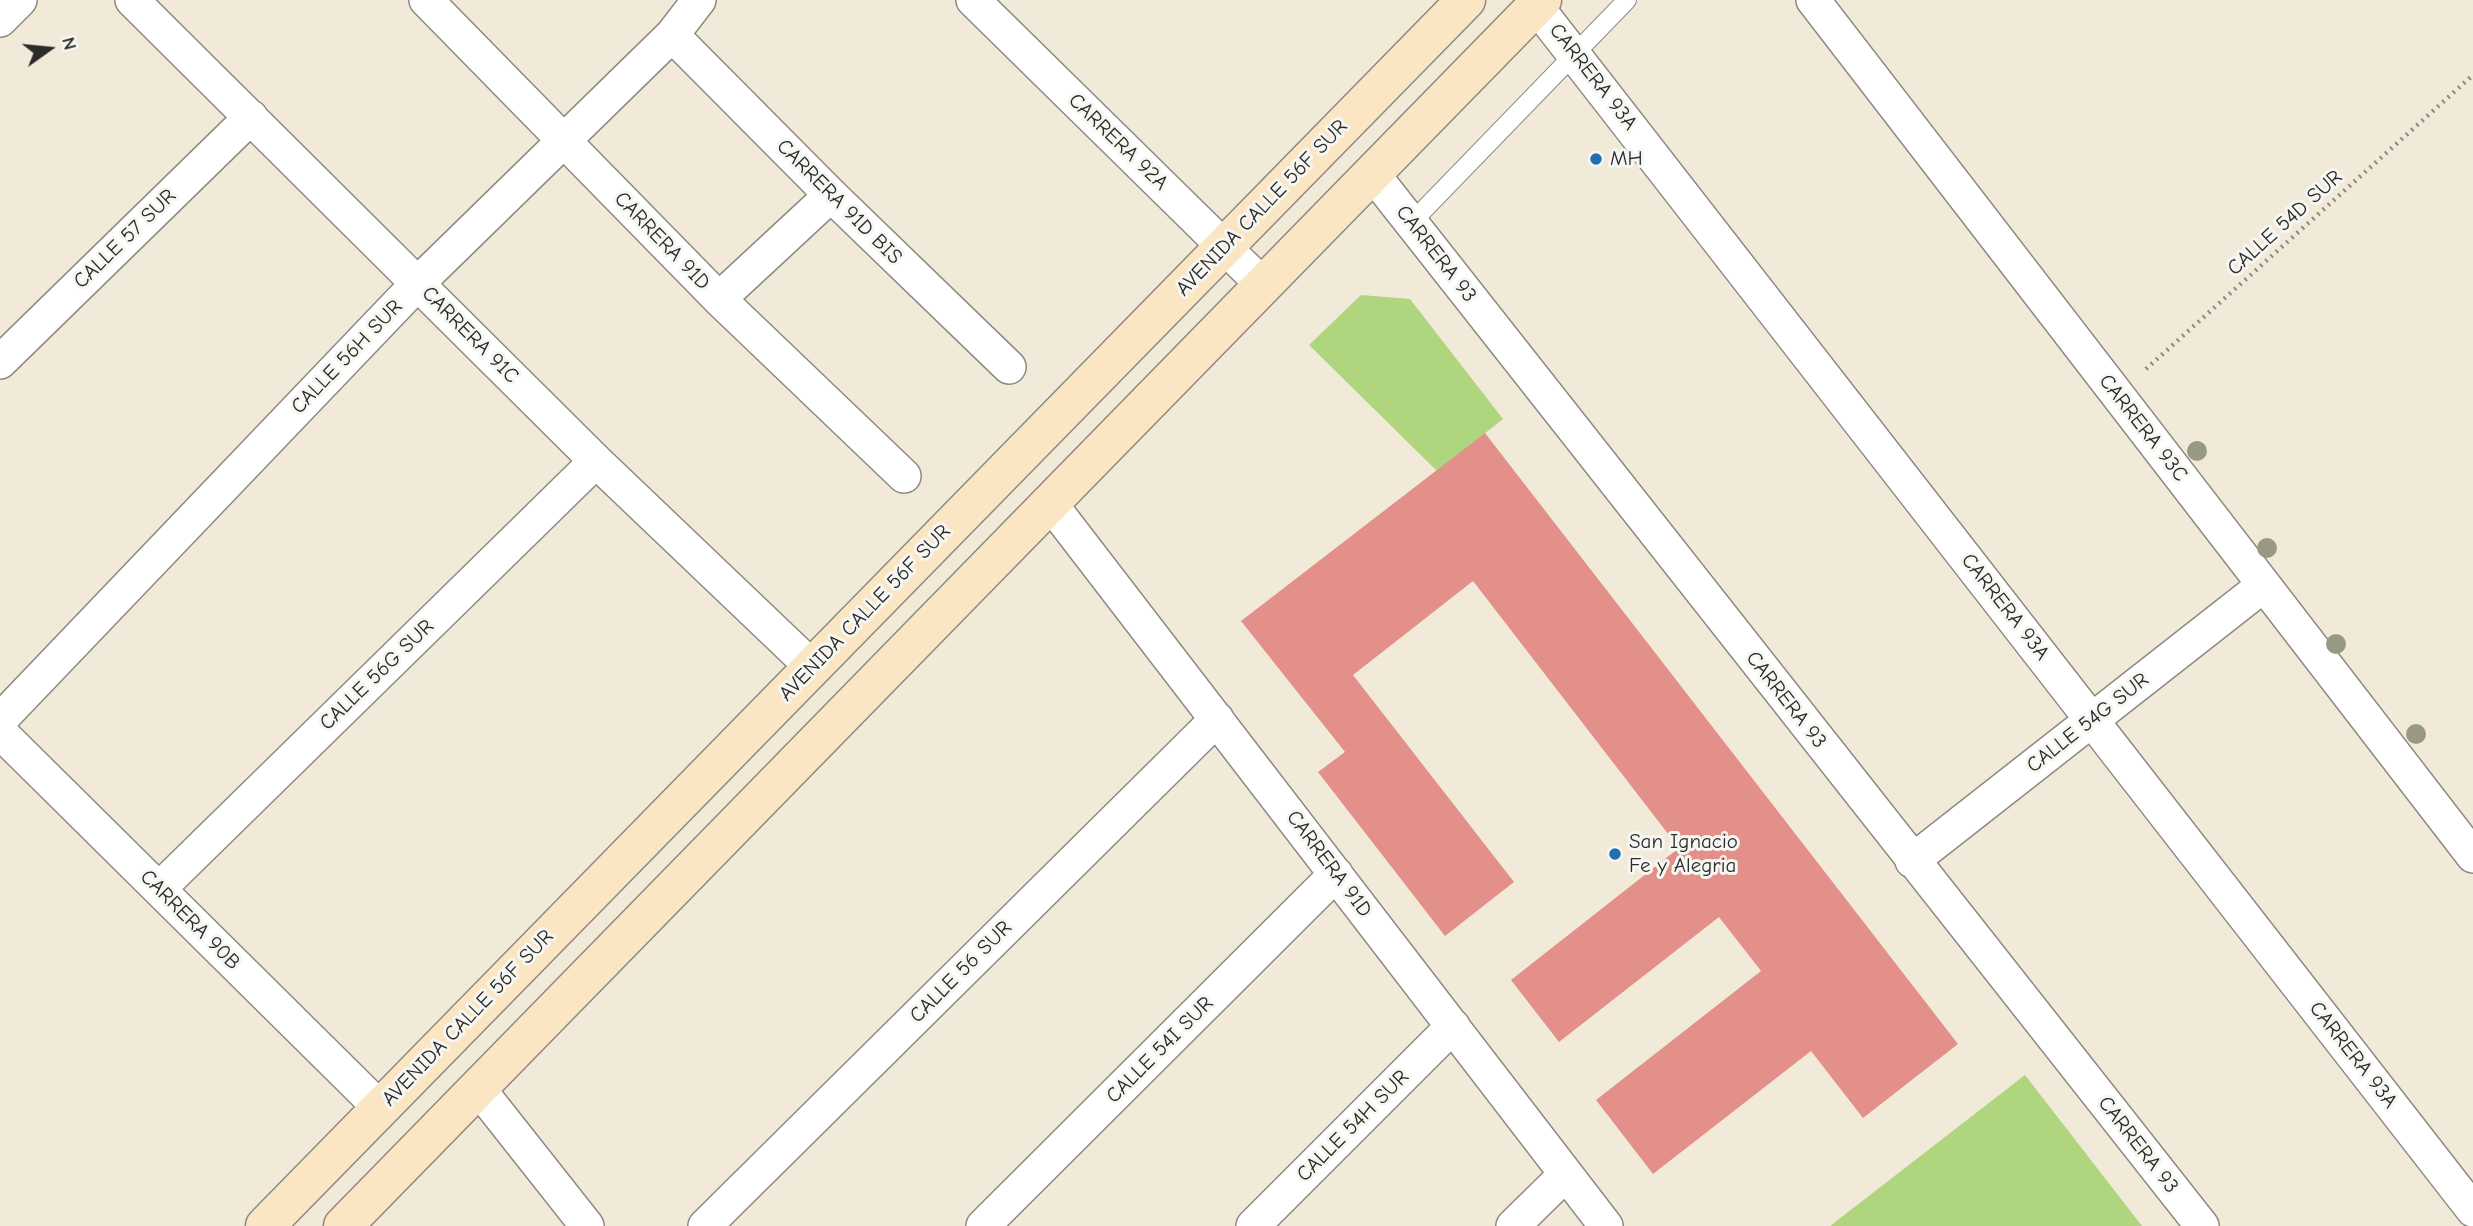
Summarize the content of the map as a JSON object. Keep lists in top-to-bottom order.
{
  "streets": {
    "street": [
      "CARRERA 93A",
      "CARRERA 92A",
      "CARRERA 91D BIS",
      "AVENIDA CALLE 56F SUR",
      "CALLE 57 SUR",
      "CARRERA 91D",
      "CARRERA 93",
      "CARRERA 91C",
      "CALLE 56H SUR",
      "CARRERA 93C",
      "CALLE 56G SUR",
      "CALLE 54G SUR",
      "CARRERA 90B",
      "CALLE 56 SUR",
      "CALLE 54I SUR",
      "CALLE 54H SUR"
    ],
    "path": ["CALLE 54D SUR"]
  },
  "crossings": [
    ["CARRERA 93A", "CALLE 54G SUR"],
    ["CARRERA 92A", "AVENIDA CALLE 56F SUR"],
    ["CARRERA 91D BIS", "CALLE 56H SUR"],
    ["AVENIDA CALLE 56F SUR", "CARRERA 91C"],
    ["AVENIDA CALLE 56F SUR", "CARRERA 90B"],
    ["CALLE 54D SUR", "CARRERA 93C"],
    ["CALLE 57 SUR", "CARRERA 91C"],
    ["CARRERA 91D", "CALLE 56H SUR"],
    ["CARRERA 91D", "CALLE 56 SUR"],
    ["CARRERA 91D", "CALLE 54I SUR"],
    ["CARRERA 91D", "CALLE 54H SUR"],
    ["CARRERA 93", "CALLE 54G SUR"],
    ["CARRERA 91C", "CALLE 56H SUR"],
    ["CARRERA 91C", "CALLE 56G SUR"],
    ["CARRERA 93C", "CALLE 54G SUR"],
    ["CALLE 56G SUR", "CARRERA 90B"]
  ],
  "places": ["MH", "San Ignacio Fe y Alegria"],
  "north": "right"
}
